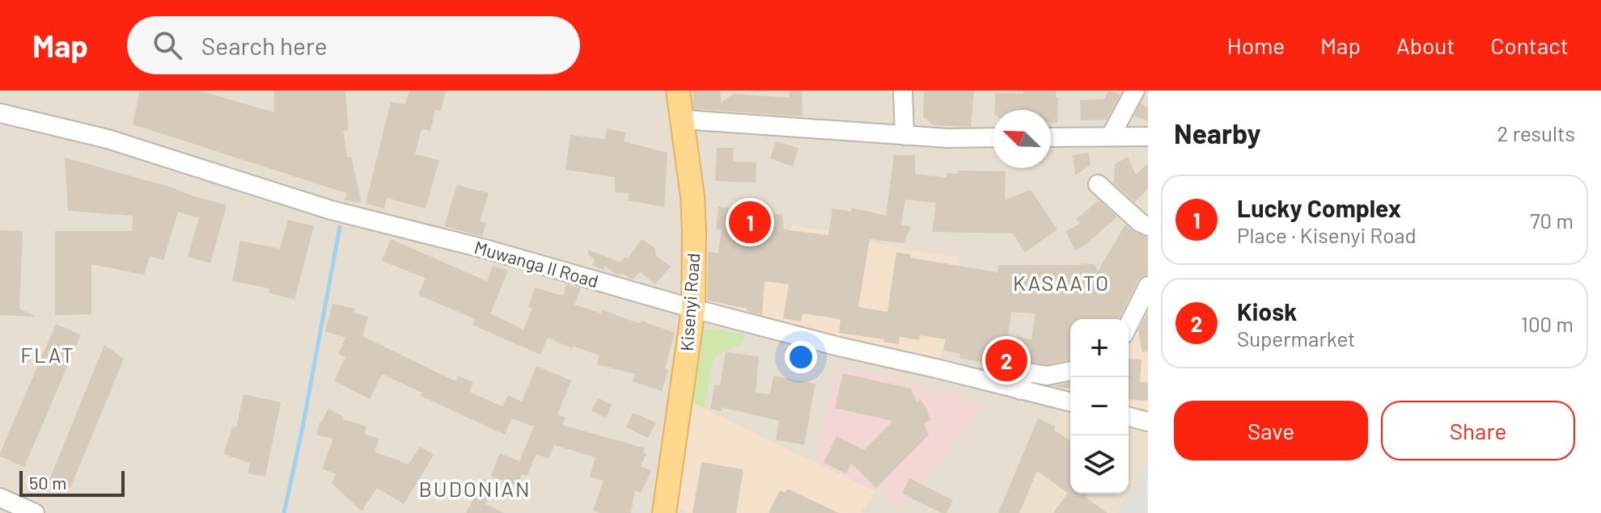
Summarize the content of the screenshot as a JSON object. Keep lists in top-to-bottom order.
{
  "streets": {
    "main road": ["Kisenyi Road"],
    "street": ["Muwanga II Road"]
  },
  "crossings": [
    ["Muwanga II Road", "Kisenyi Road"]
  ],
  "districts": ["KASAATO", "FLAT", "BUDONIAN"],
  "scale_bar": "50 m",
  "north": "top left",
  "page": {
    "header": "Map",
    "search": "Search here",
    "nav": [
      "Home",
      "Map",
      "About",
      "Contact"
    ],
    "heading": ["Nearby", "2 results"],
    "list": [
      {
        "mark": "1",
        "name": "Lucky Complex",
        "note": "Place · Kisenyi Road",
        "value": "70 m"
      },
      {
        "mark": "2",
        "name": "Kiosk",
        "note": "Supermarket",
        "value": "100 m"
      }
    ],
    "pins": ["1", "2"],
    "map_buttons": ["+", "−"],
    "buttons": ["Save", "Share"],
    "scale": "50 m"
  }
}
